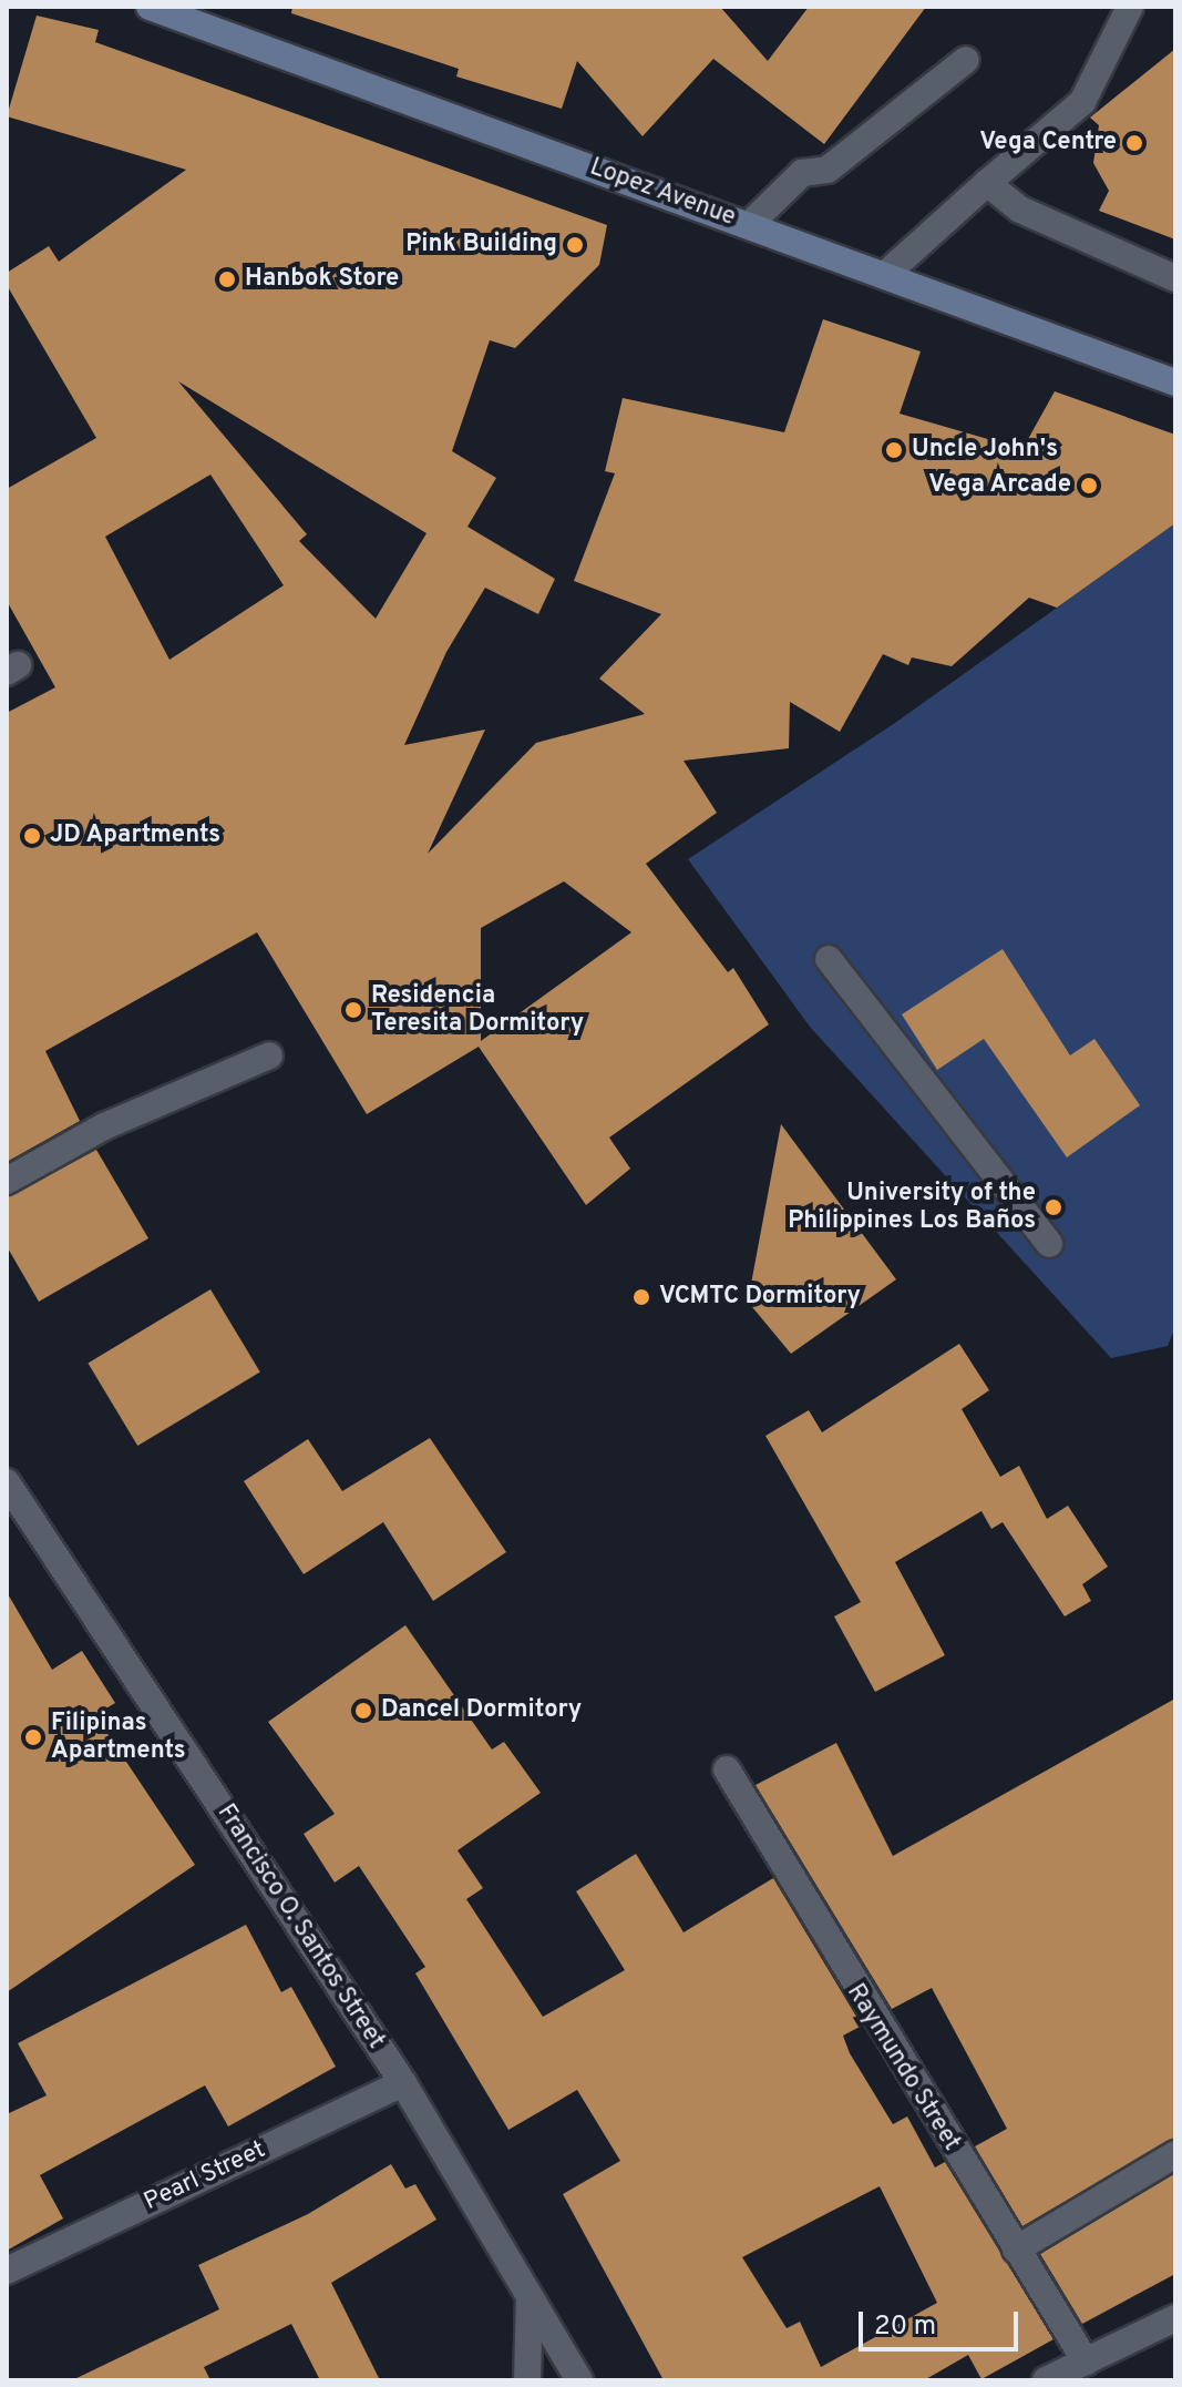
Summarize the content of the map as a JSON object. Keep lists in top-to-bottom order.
{
  "streets": {
    "main road": ["Lopez Avenue"],
    "street": ["Francisco O. Santos Street", "Raymundo Street", "Pearl Street"]
  },
  "crossings": [
    ["Francisco O. Santos Street", "Pearl Street"]
  ],
  "places": [
    "Vega Centre",
    "Pink Building",
    "Hanbok Store",
    "Uncle John's",
    "Vega Arcade",
    "JD Apartments",
    "Residencia Teresita Dormitory",
    "University of the Philippines Los Baños",
    "VCMTC Dormitory",
    "Dancel Dormitory",
    "Filipinas Apartments"
  ],
  "scale_bar": "20 m"
}
